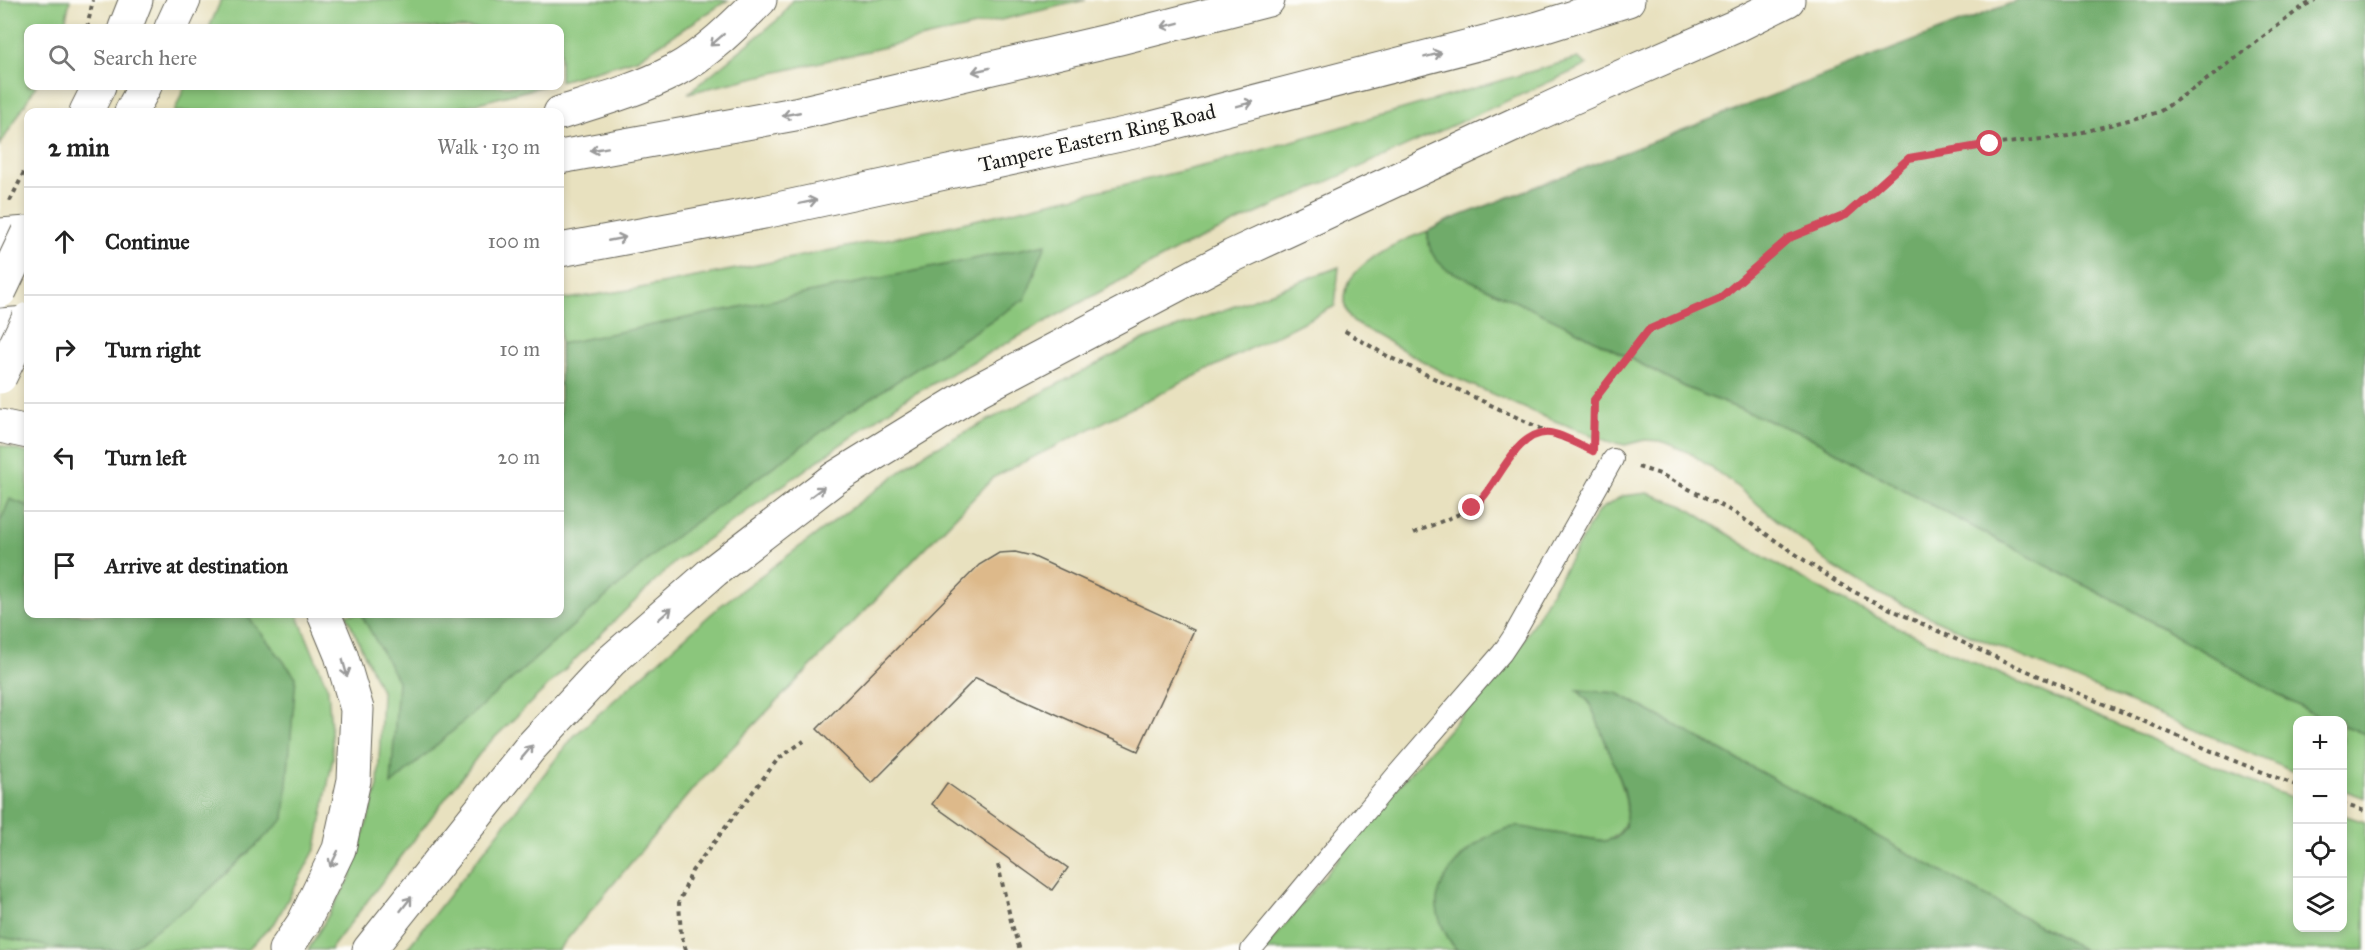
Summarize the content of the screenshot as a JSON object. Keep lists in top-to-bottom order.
{
  "streets": {
    "main road": ["Tampere Eastern Ring Road"]
  },
  "page": {
    "search": "Search here",
    "heading": ["2 min", "Walk · 130 m"],
    "list": [
      ["Continue", "100 m"],
      ["Turn right", "10 m"],
      ["Turn left", "20 m"],
      "Arrive at destination"
    ],
    "map_buttons": ["+", "−"]
  }
}
